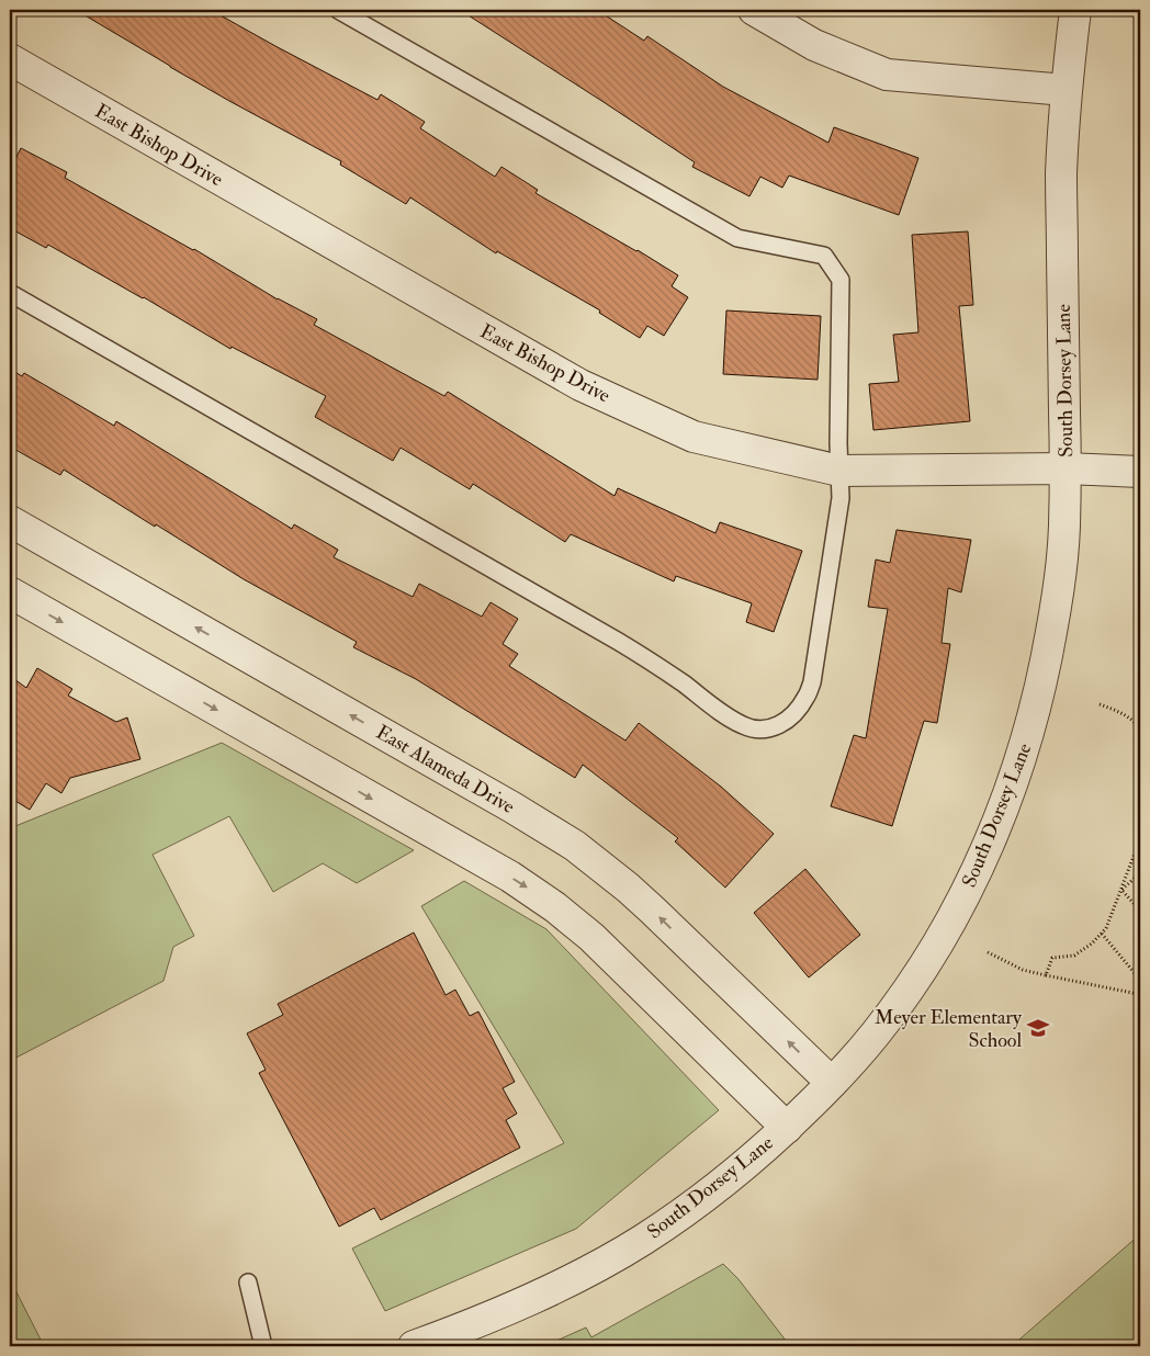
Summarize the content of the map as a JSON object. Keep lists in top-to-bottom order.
{
  "streets": {
    "street": ["East Bishop Drive", "South Dorsey Lane", "East Alameda Drive"]
  },
  "crossings": [
    ["East Bishop Drive", "South Dorsey Lane"],
    ["South Dorsey Lane", "East Alameda Drive"]
  ],
  "places": {
    "school or university": ["Meyer Elementary School"]
  }
}
